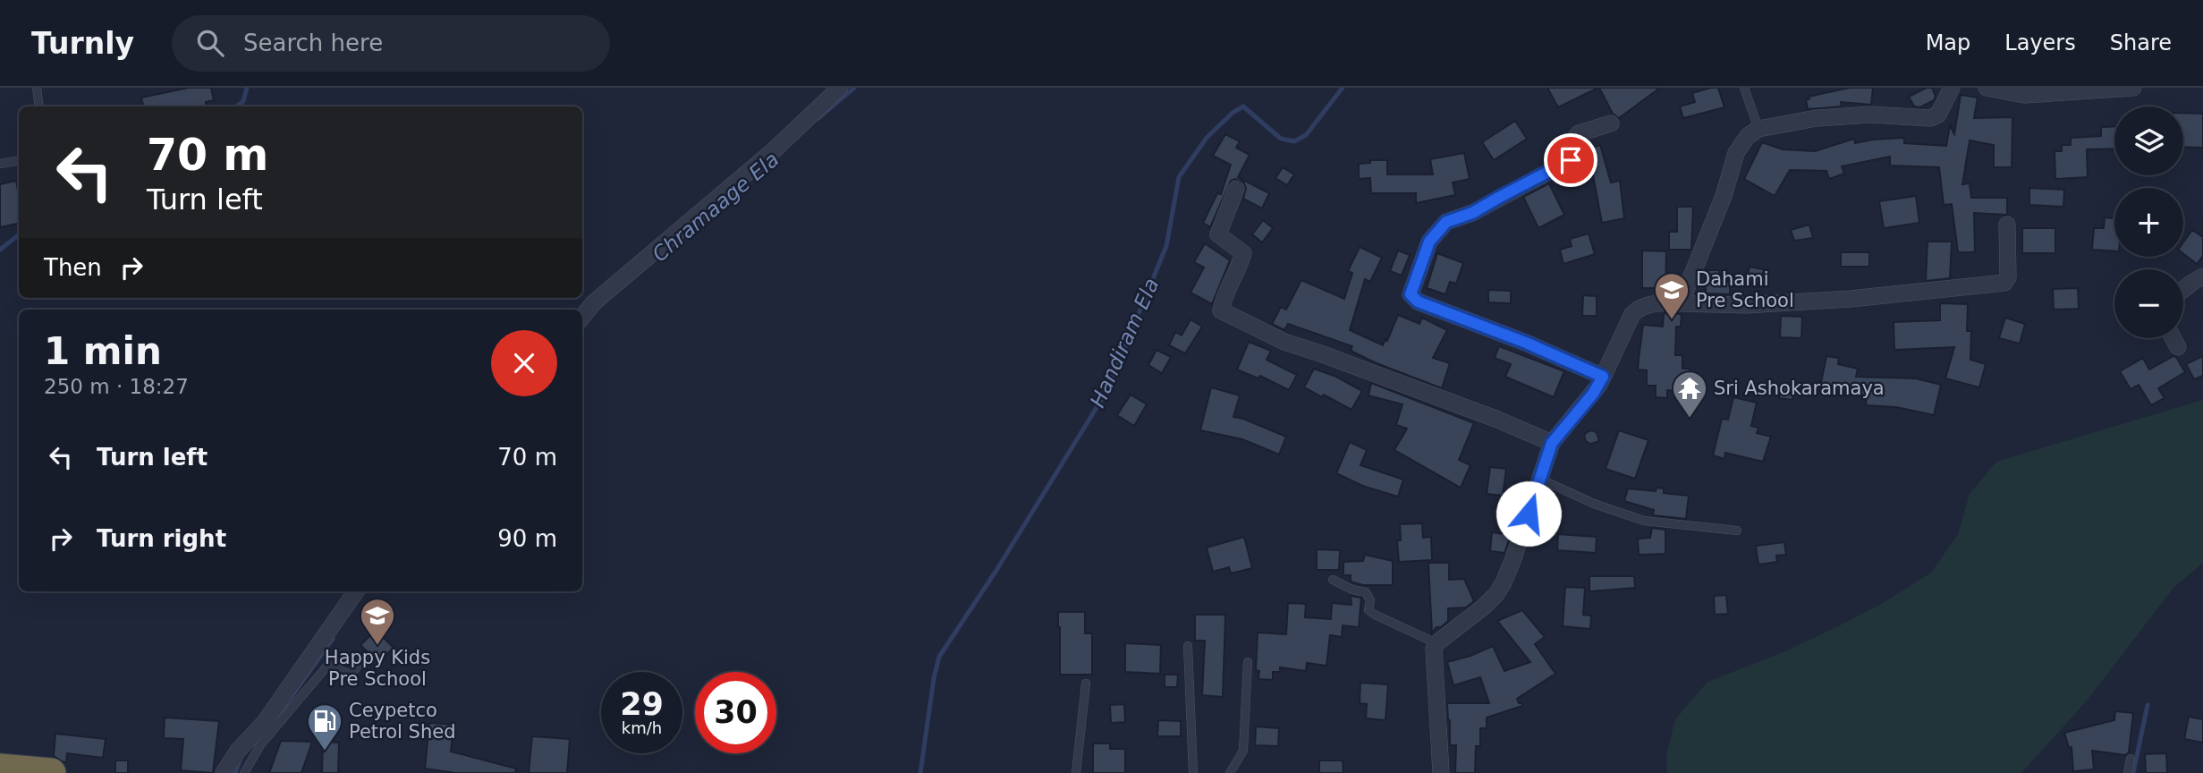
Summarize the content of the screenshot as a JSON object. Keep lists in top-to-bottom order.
{
  "water": ["Chramaage Ela", "Handiram Ela"],
  "places": {
    "school or university": ["Dahami Pre School", "Happy Kids Pre School"],
    "temple": ["Sri Ashokaramaya"],
    "fuel station": ["Ceypetco Petrol Shed"]
  },
  "page": {
    "header": "Turnly",
    "search": "Search here",
    "nav": ["Map", "Layers", "Share"],
    "map_buttons": ["+", "−"],
    "turn": ["70 m", "Turn left"],
    "then": "Then",
    "heading": ["1 min", "250 m · 18:27"],
    "list": [
      {
        "name": "Turn left",
        "value": "70 m"
      },
      {
        "name": "Turn right",
        "value": "90 m"
      }
    ],
    "speed": "29 km/h",
    "limit": "30"
  }
}
